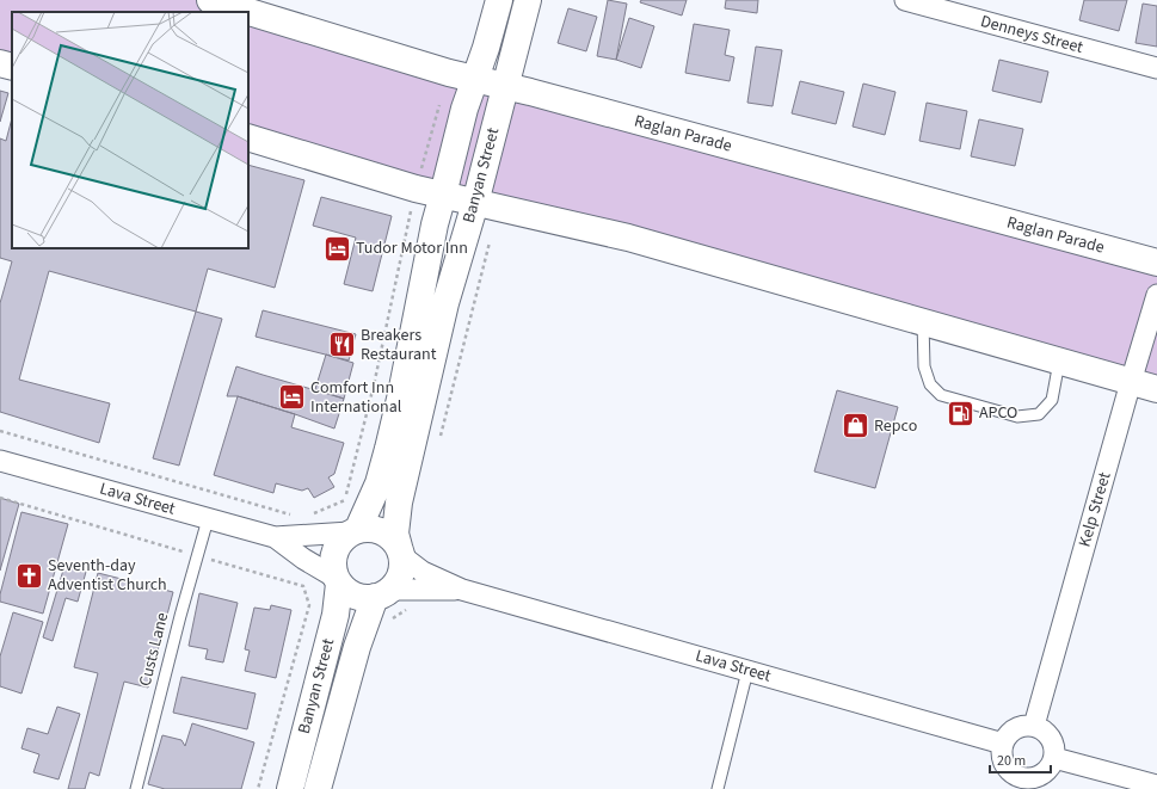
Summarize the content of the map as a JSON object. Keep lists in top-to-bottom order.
{
  "streets": {
    "main road": ["Raglan Parade", "Banyan Street"],
    "street": ["Denneys Street", "Lava Street", "Kelp Street"],
    "lane": ["Custs Lane"]
  },
  "crossings": [
    ["Raglan Parade", "Banyan Street"],
    ["Banyan Street", "Lava Street"],
    ["Lava Street", "Kelp Street"],
    ["Lava Street", "Custs Lane"]
  ],
  "places": {
    "hotel": ["Tudor Motor Inn", "Comfort Inn International"],
    "restaurant": ["Breakers Restaurant"],
    "fuel station": ["APCO"],
    "shop": ["Repco"],
    "church": ["Seventh-day Adventist Church"]
  },
  "scale_bar": "20 m"
}
